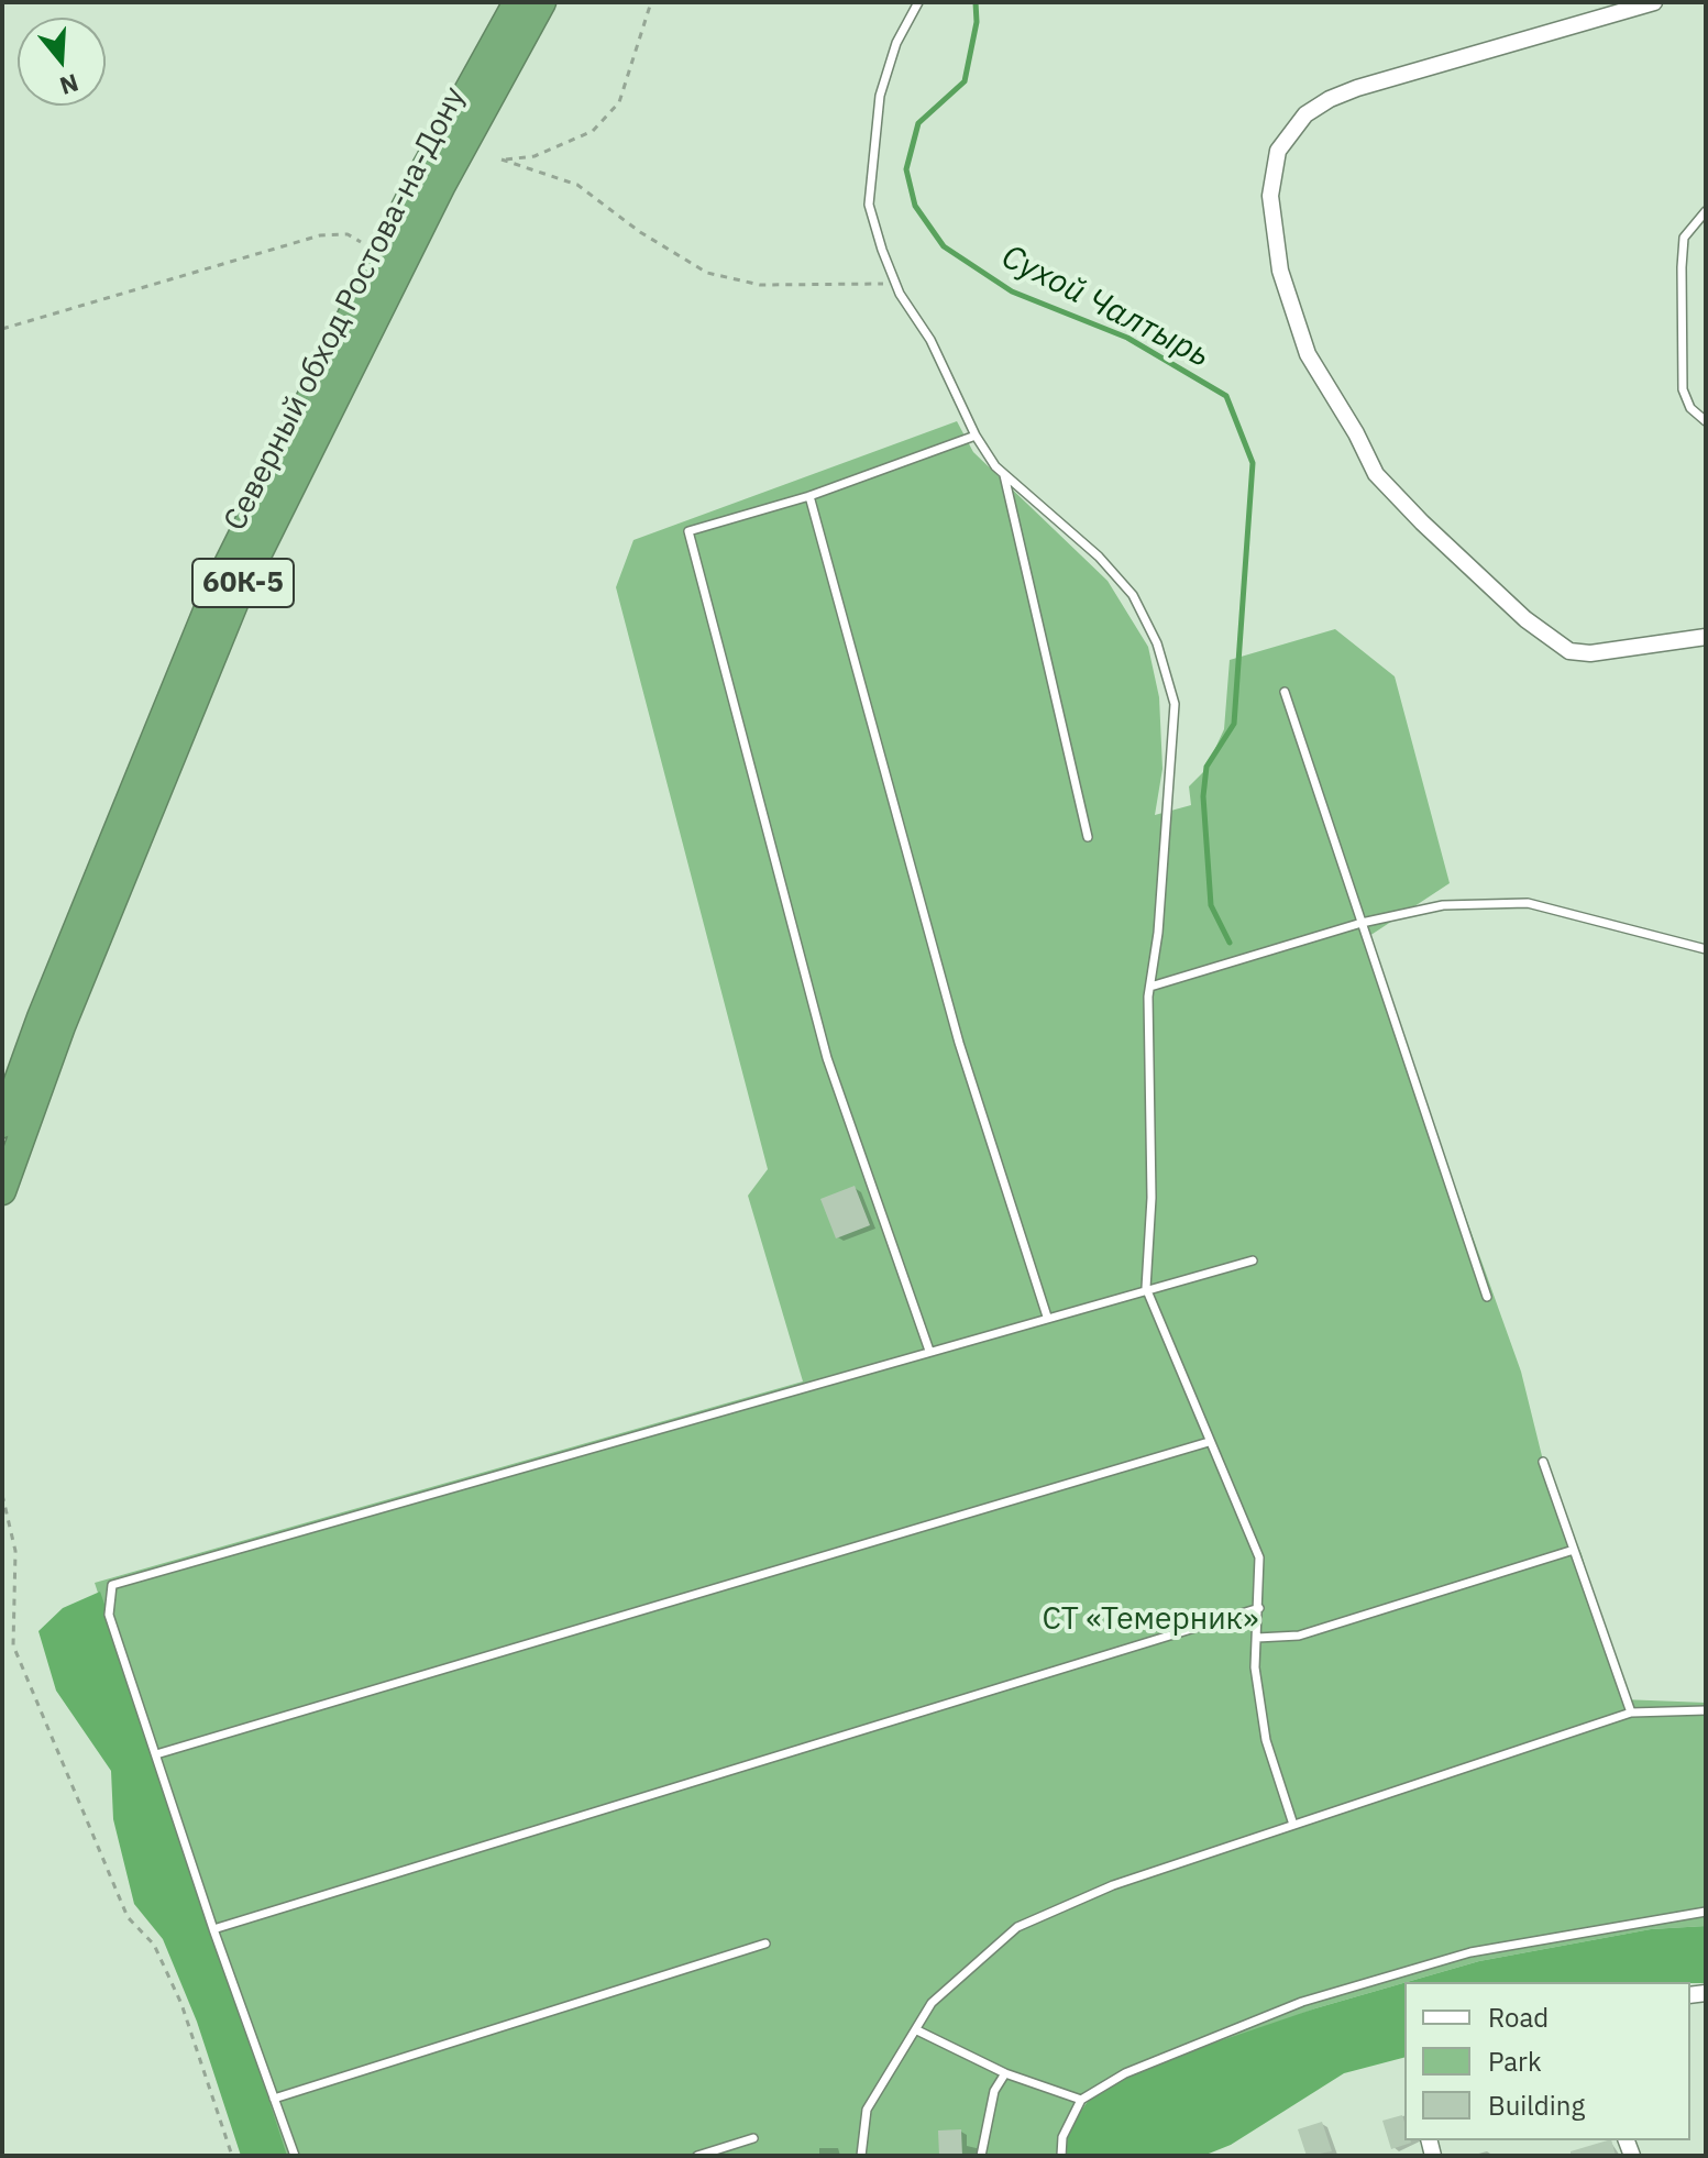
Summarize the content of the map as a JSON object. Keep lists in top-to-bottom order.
{
  "streets": {
    "highway": ["Северный обход Ростова-на-Дону", "60К-5"]
  },
  "water": ["Сухой Чалтырь"],
  "parks": ["СТ «Темерник»"],
  "legend": ["Road", "Park", "Building"],
  "north": "bottom"
}
